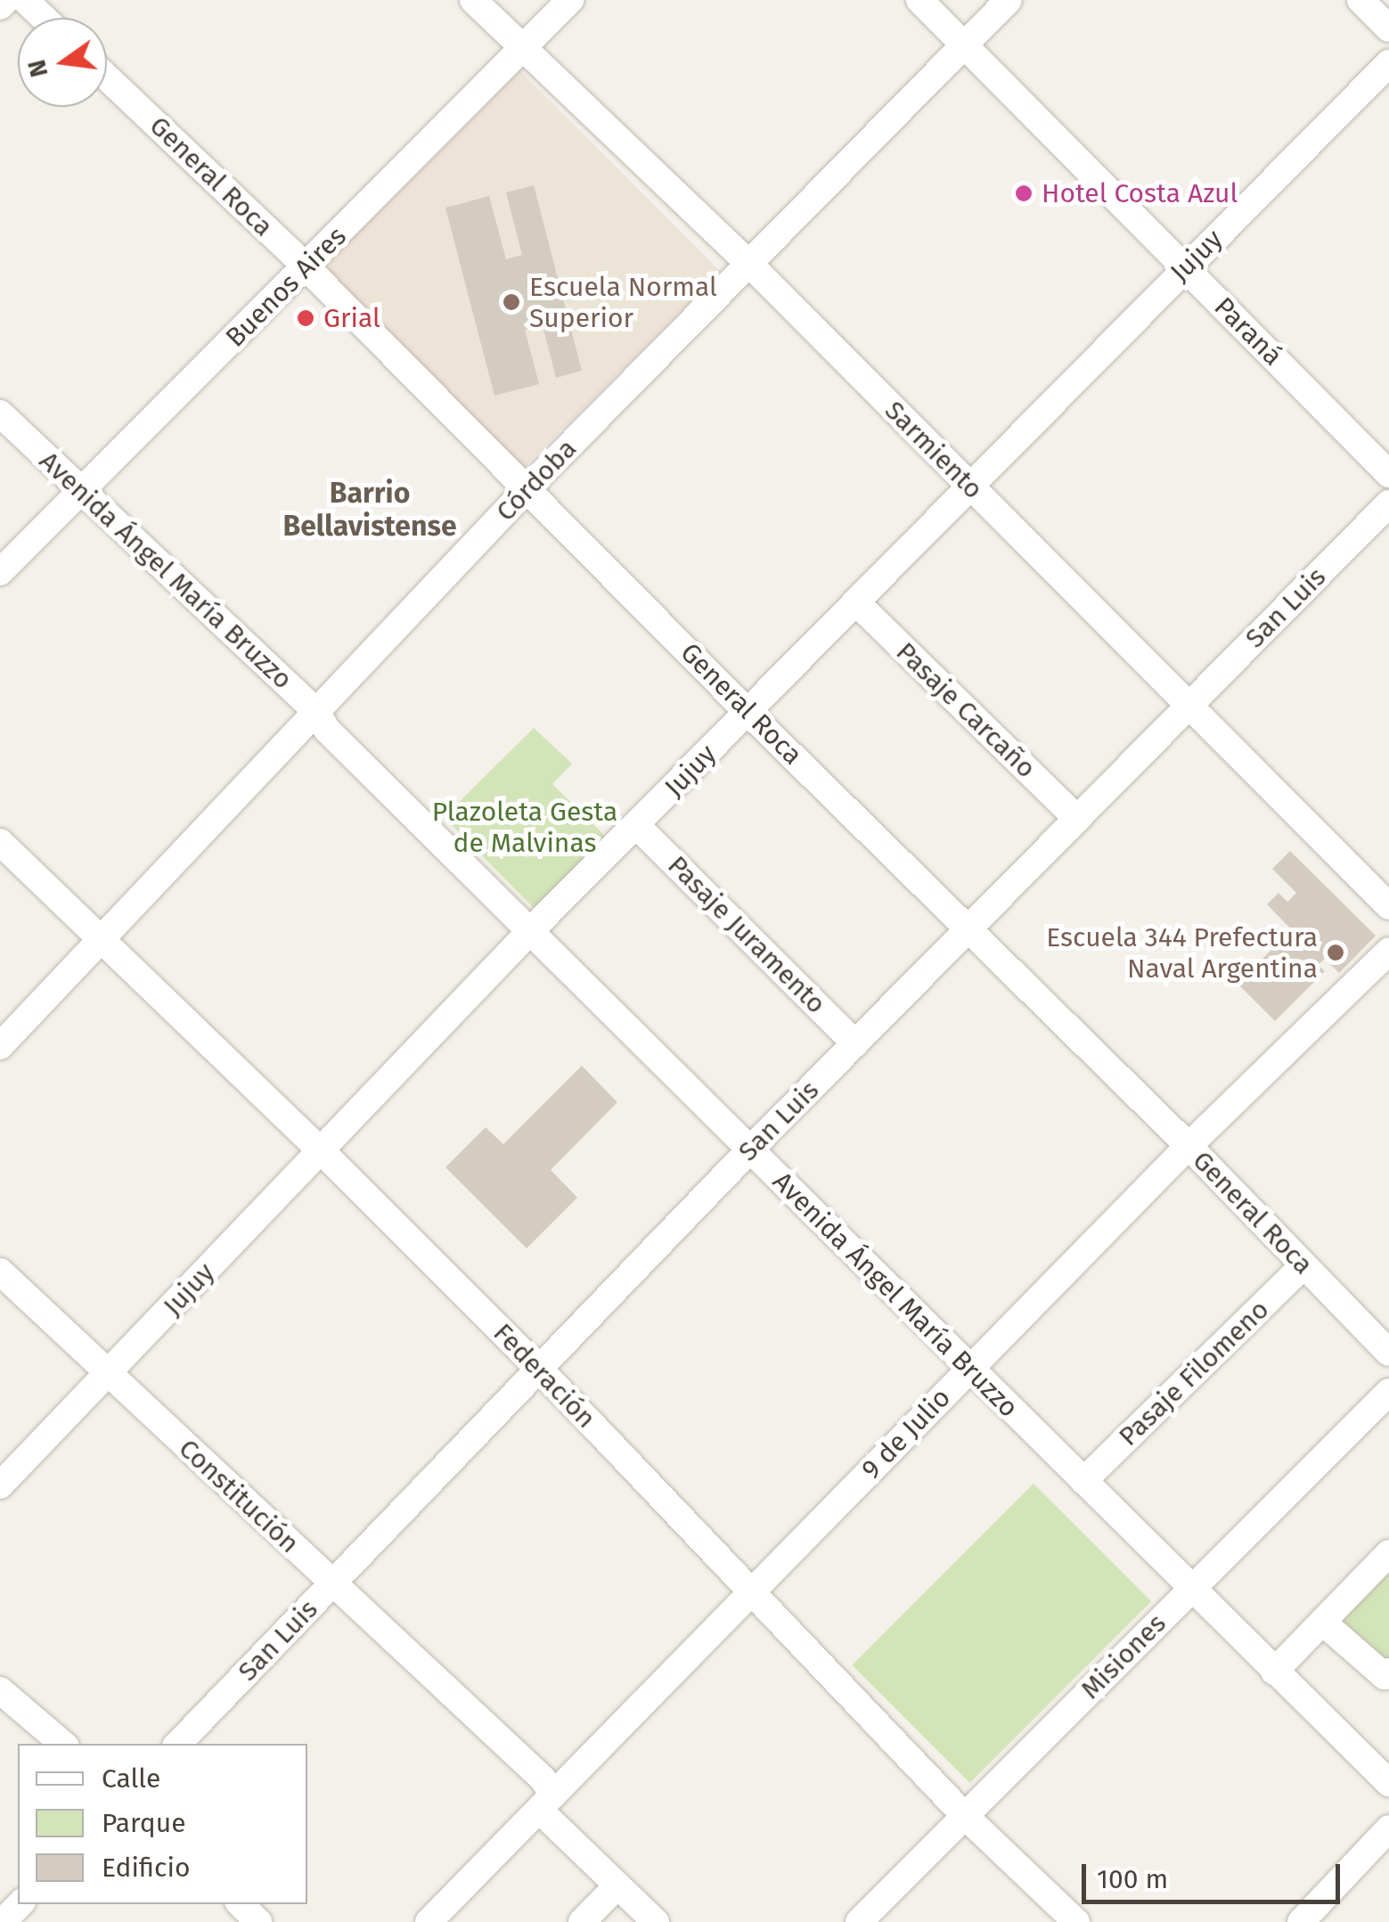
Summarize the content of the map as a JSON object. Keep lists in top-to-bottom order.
{
  "streets": {
    "street": [
      "General Roca",
      "Jujuy",
      "Buenos Aires",
      "Paraná",
      "Sarmiento",
      "Córdoba",
      "Avenida Ángel María Bruzzo",
      "San Luis",
      "Pasaje Carcaño",
      "Pasaje Juramento",
      "Pasaje Filomeno",
      "Federación",
      "9 de Julio",
      "Constitución",
      "Misiones"
    ]
  },
  "crossings": [
    ["General Roca", "Jujuy"],
    ["General Roca", "Buenos Aires"],
    ["General Roca", "Córdoba"],
    ["General Roca", "San Luis"],
    ["General Roca", "Pasaje Filomeno"],
    ["General Roca", "9 de Julio"],
    ["Jujuy", "Paraná"],
    ["Jujuy", "Sarmiento"],
    ["Jujuy", "Avenida Ángel María Bruzzo"],
    ["Jujuy", "Pasaje Carcaño"],
    ["Jujuy", "Pasaje Juramento"],
    ["Jujuy", "Federación"],
    ["Jujuy", "Constitución"],
    ["Buenos Aires", "Sarmiento"],
    ["Buenos Aires", "Avenida Ángel María Bruzzo"],
    ["Paraná", "Córdoba"],
    ["Sarmiento", "Córdoba"],
    ["Sarmiento", "San Luis"],
    ["Córdoba", "Avenida Ángel María Bruzzo"],
    ["Córdoba", "Federación"],
    ["Avenida Ángel María Bruzzo", "San Luis"],
    ["Avenida Ángel María Bruzzo", "Pasaje Filomeno"],
    ["Avenida Ángel María Bruzzo", "9 de Julio"],
    ["Avenida Ángel María Bruzzo", "Misiones"],
    ["San Luis", "Pasaje Carcaño"],
    ["San Luis", "Pasaje Juramento"],
    ["San Luis", "Federación"],
    ["San Luis", "Constitución"],
    ["Federación", "9 de Julio"],
    ["Federación", "Misiones"],
    ["9 de Julio", "Constitución"]
  ],
  "districts": ["Barrio Bellavistense"],
  "parks": ["Plazoleta Gesta de Malvinas"],
  "places": [
    "Hotel Costa Azul",
    "Escuela Normal Superior",
    "Grial",
    "Escuela 344 Prefectura Naval Argentina"
  ],
  "legend": ["Calle", "Parque", "Edificio"],
  "scale_bar": "100 m",
  "north": "left"
}
